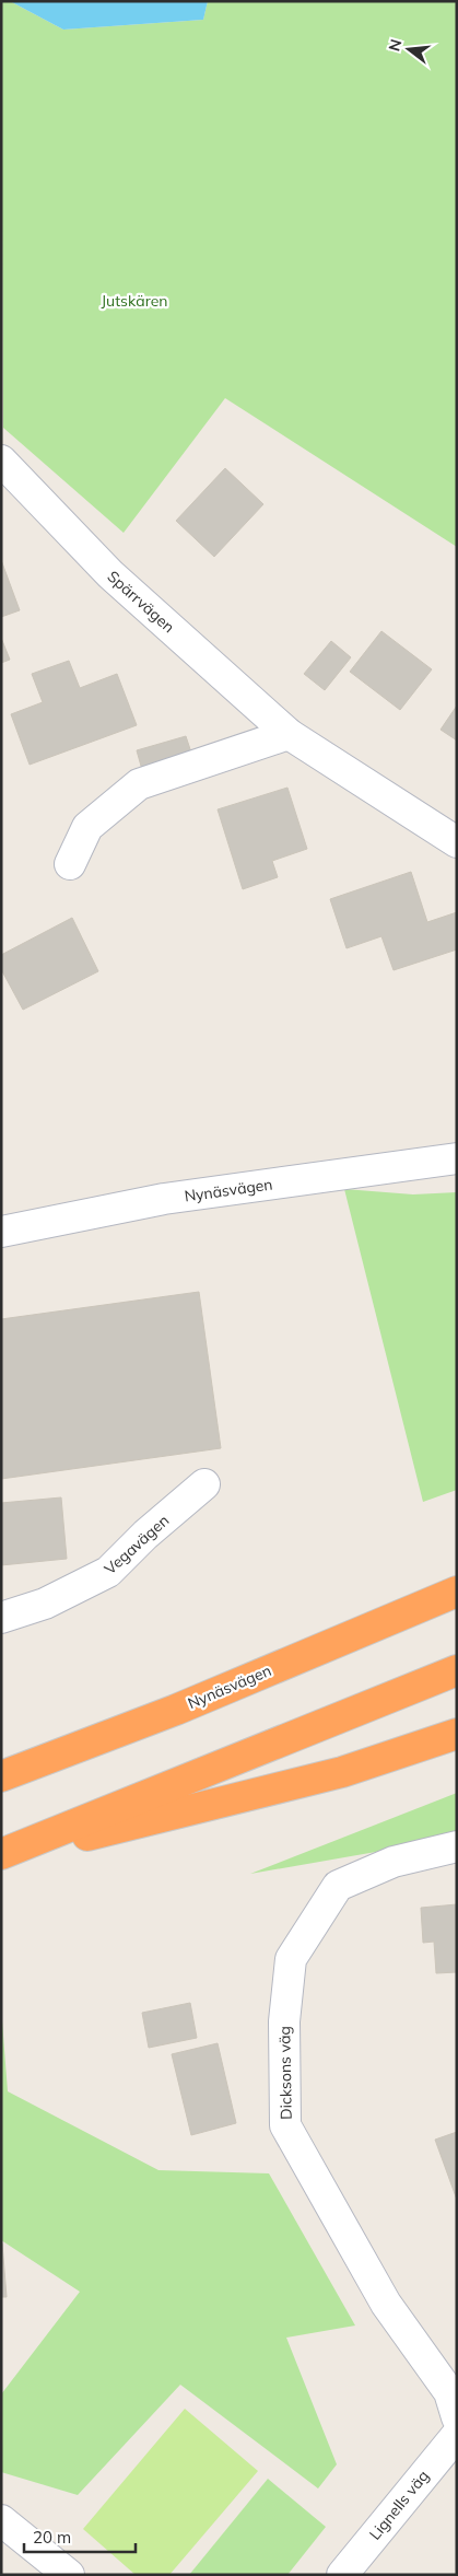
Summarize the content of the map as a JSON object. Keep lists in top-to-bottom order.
{
  "streets": {
    "highway": ["Nynäsvägen"],
    "street": [
      "Spärrvägen",
      "Vegavägen",
      "Dicksons väg",
      "Lignells väg"
    ]
  },
  "parks": ["Jutskären"],
  "scale_bar": "20 m",
  "north": "left"
}
